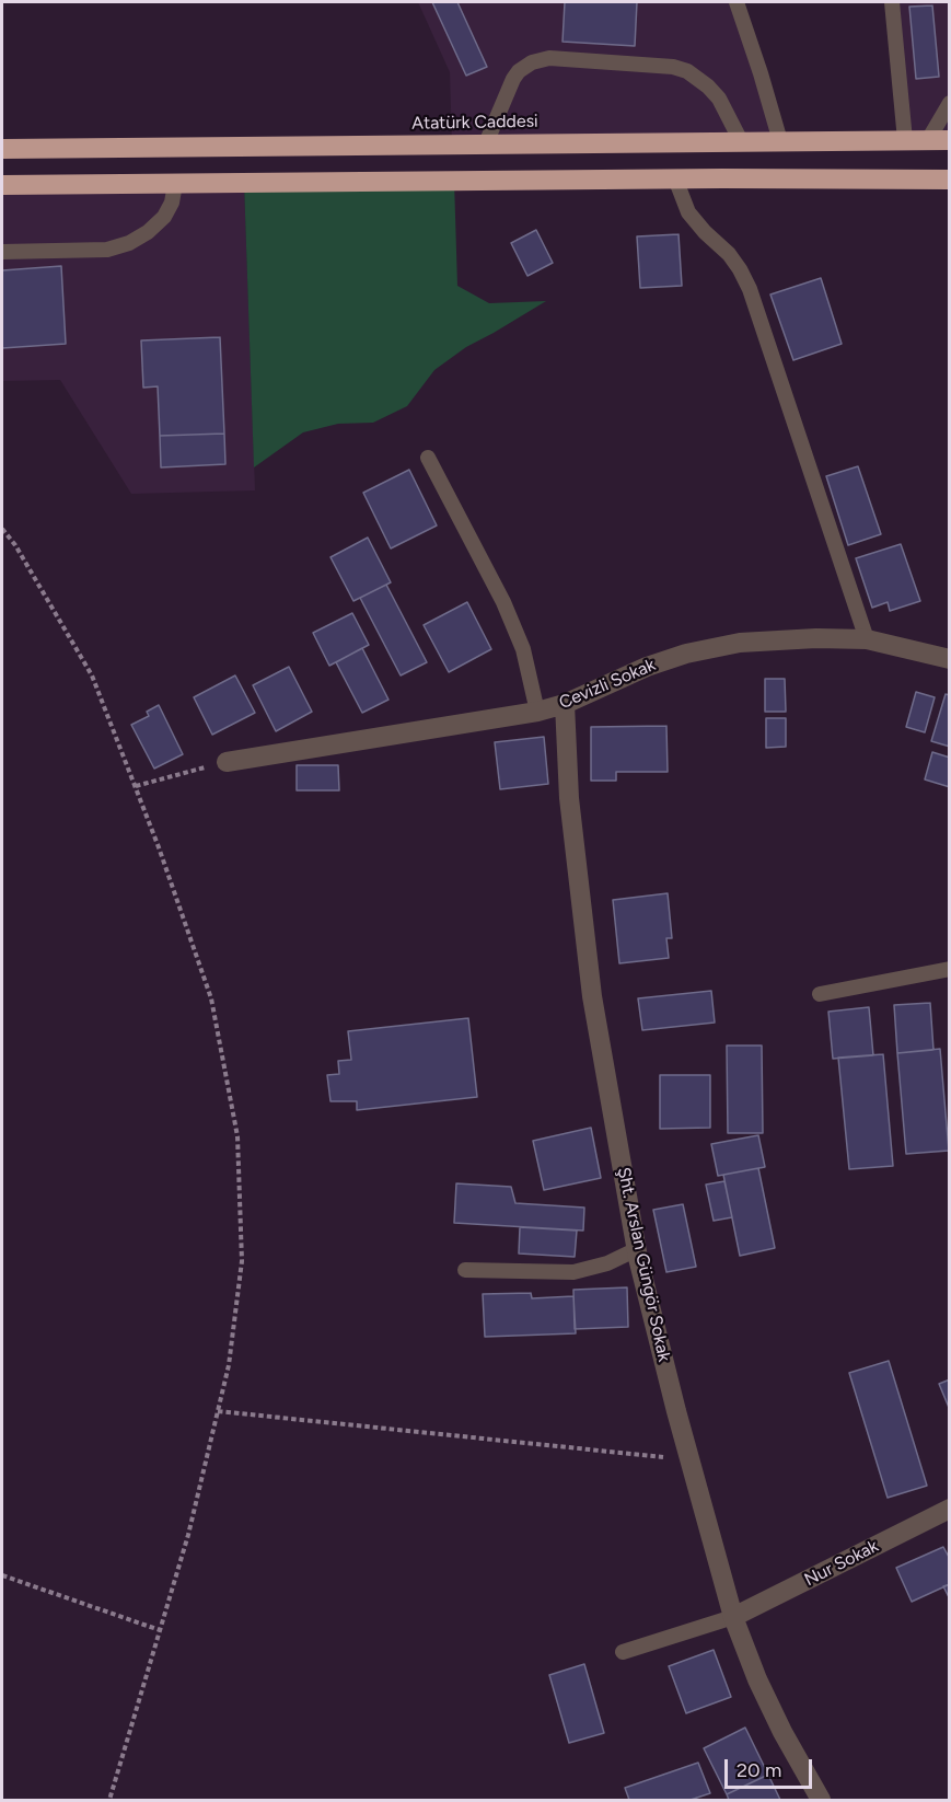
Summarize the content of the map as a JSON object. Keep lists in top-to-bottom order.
{
  "streets": {
    "highway": ["Atatürk Caddesi"],
    "street": ["Cevizli Sokak", "Şht. Arslan Güngör Sokak", "Nur Sokak"]
  },
  "crossings": [
    ["Cevizli Sokak", "Şht. Arslan Güngör Sokak"],
    ["Şht. Arslan Güngör Sokak", "Nur Sokak"]
  ],
  "scale_bar": "20 m"
}
